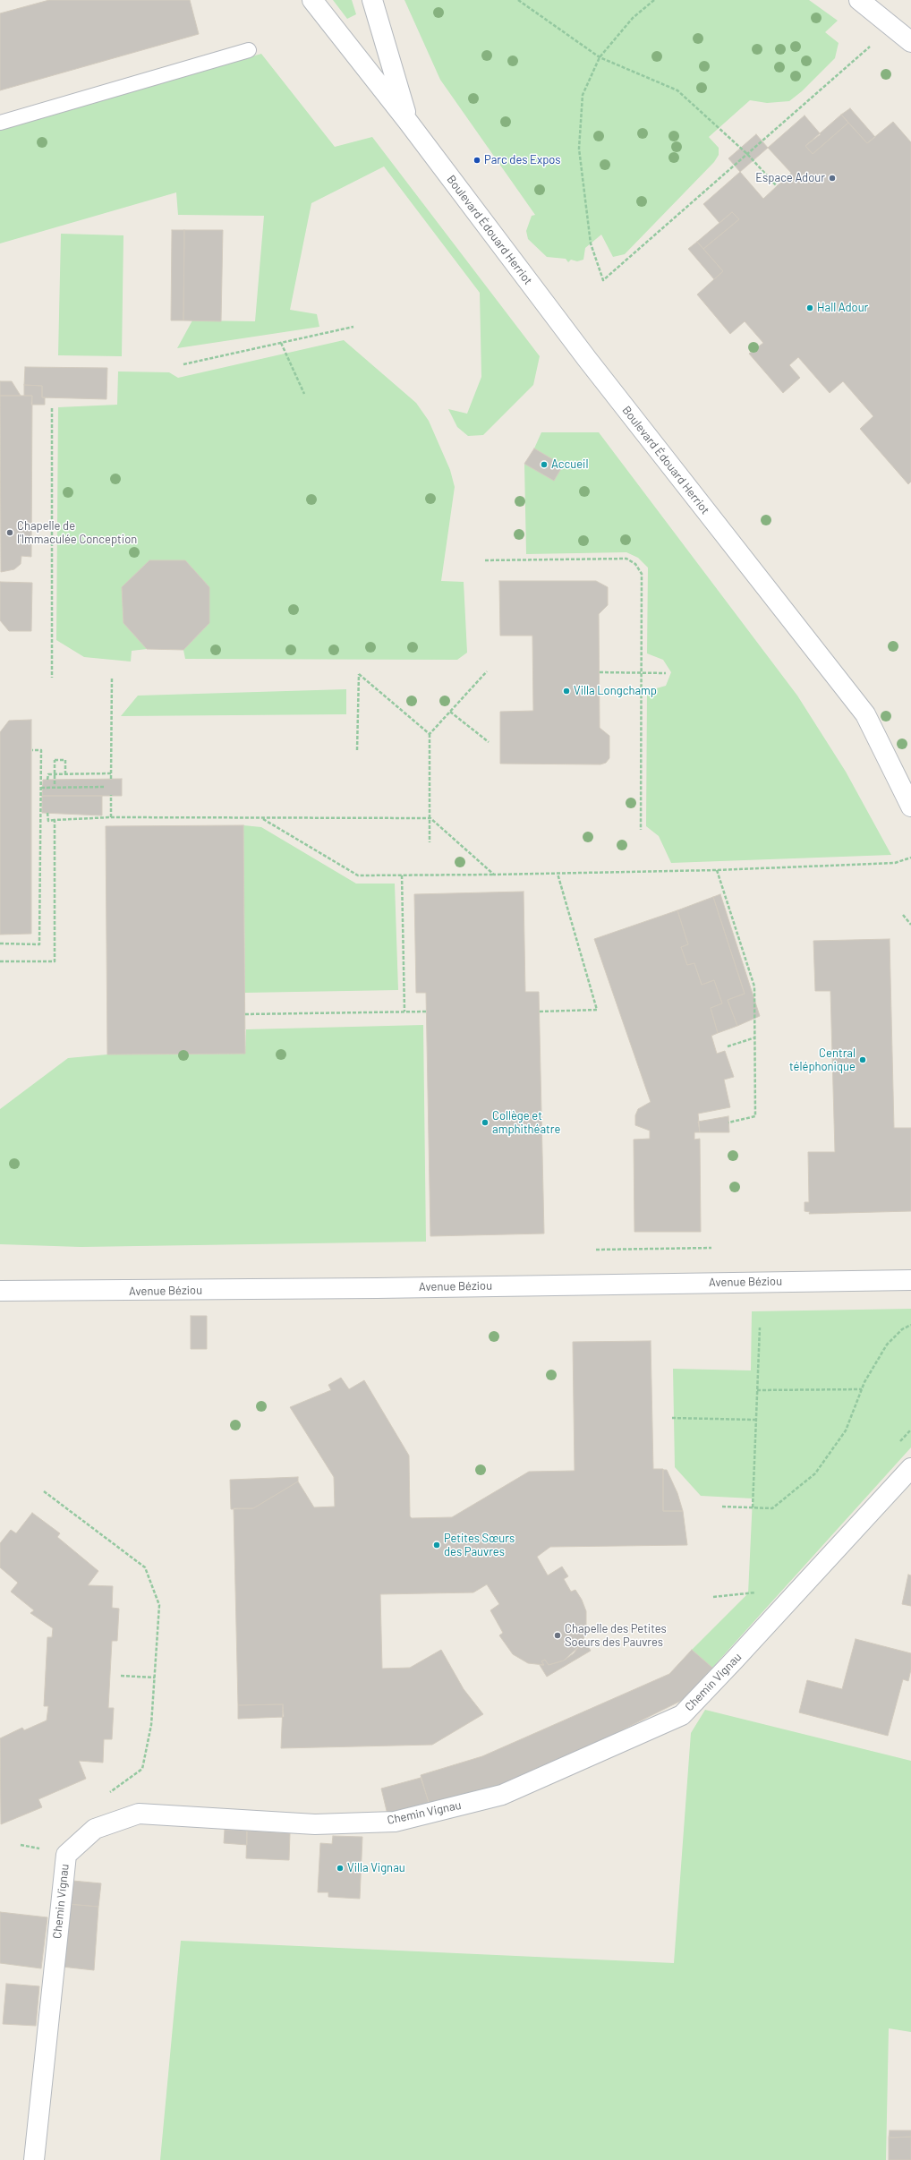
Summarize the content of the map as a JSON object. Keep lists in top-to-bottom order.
{
  "streets": {
    "street": ["Boulevard Édouard Herriot", "Avenue Béziou", "Chemin Vignau"]
  },
  "places": [
    "Parc des Expos",
    "Espace Adour",
    "Hall Adour",
    "Accueil",
    "Chapelle de l'Immaculée Conception",
    "Villa Longchamp",
    "Central téléphonique",
    "Collège et amphithéatre",
    "Petites Sœurs des Pauvres",
    "Chapelle des Petites Soeurs des Pauvres",
    "Villa Vignau"
  ]
}
